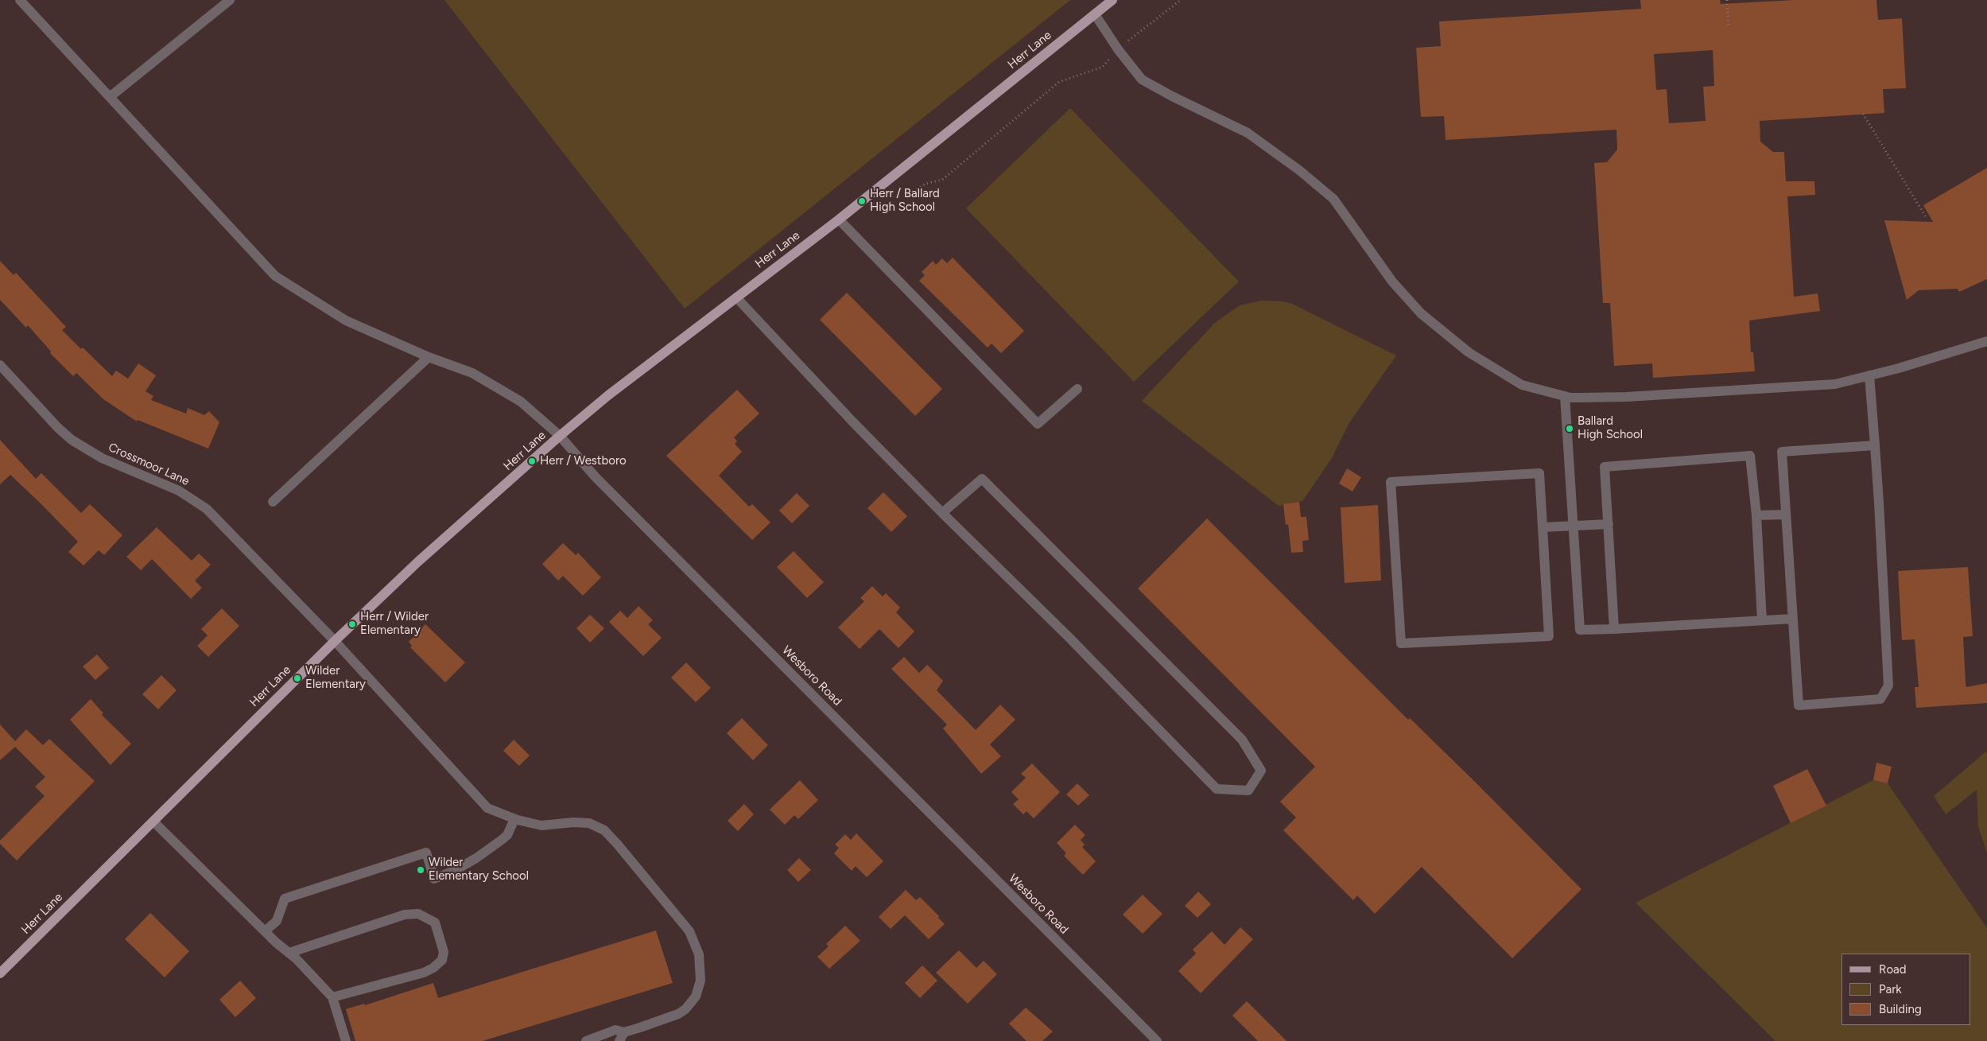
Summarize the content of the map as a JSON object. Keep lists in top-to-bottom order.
{
  "streets": {
    "main road": ["Herr Lane"],
    "street": ["Crossmoor Lane", "Wesboro Road"]
  },
  "crossings": [
    ["Herr Lane", "Crossmoor Lane"],
    ["Herr Lane", "Wesboro Road"]
  ],
  "places": [
    "Herr / Ballard High School",
    "Ballard High School",
    "Herr / Westboro",
    "Herr / Wilder Elementary",
    "Wilder Elementary",
    "Wilder Elementary School"
  ],
  "legend": ["Road", "Park", "Building"]
}
